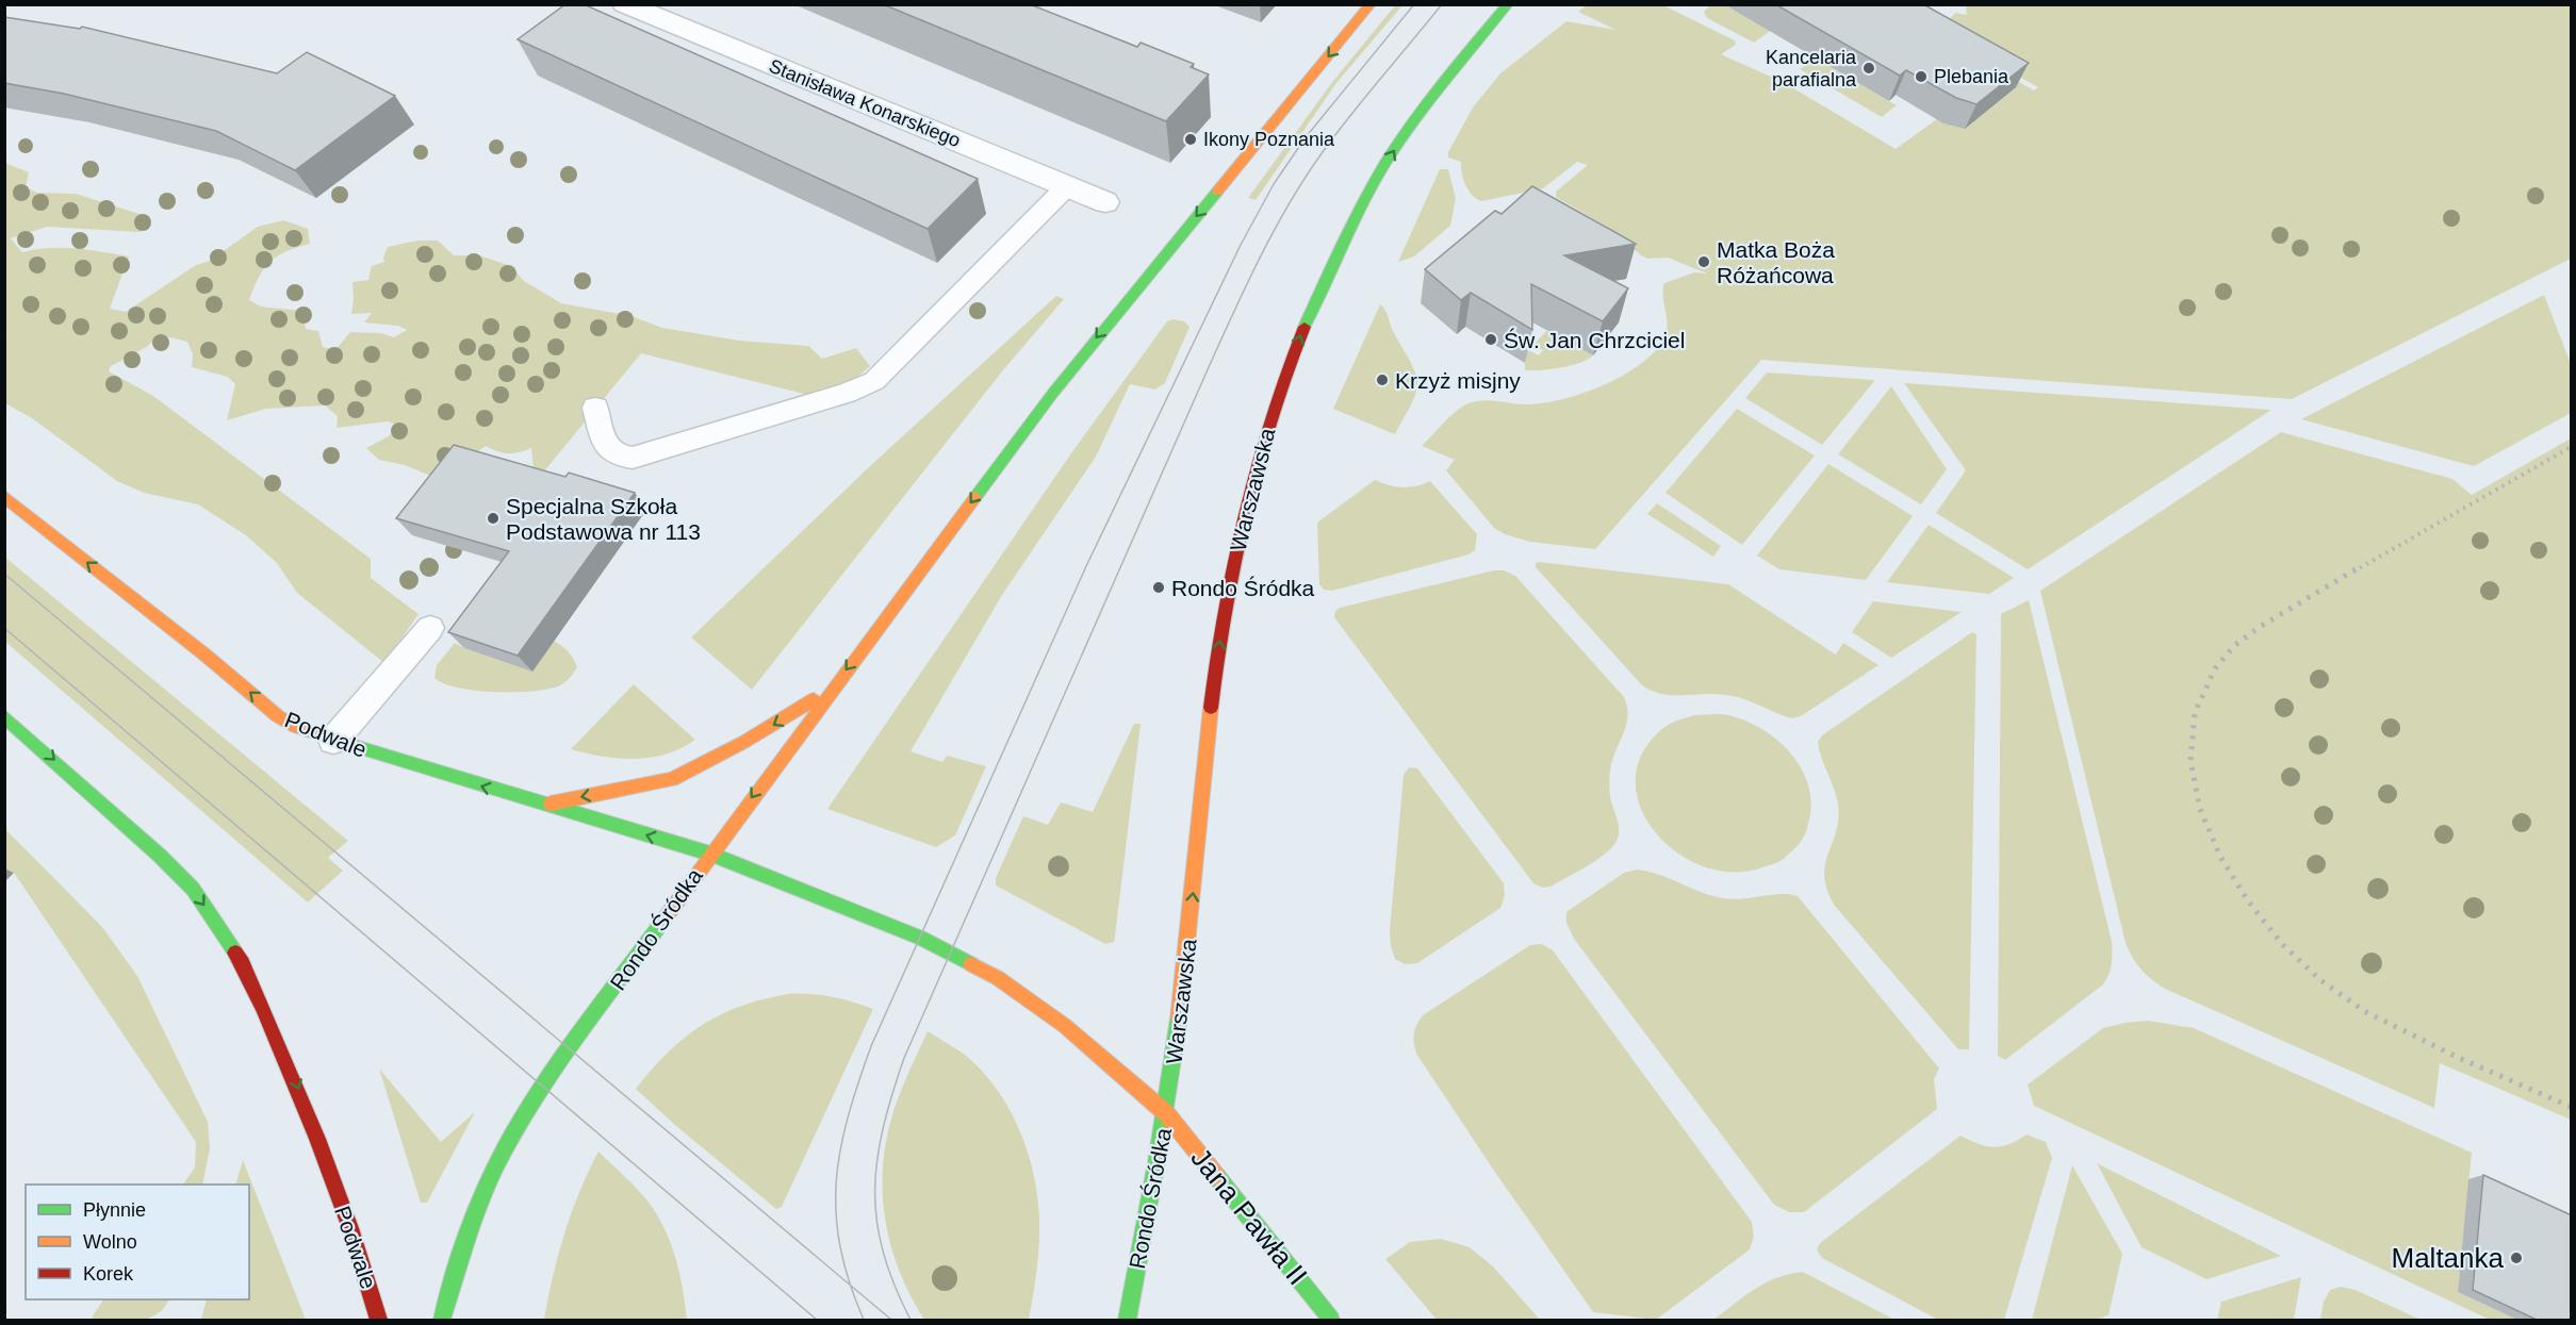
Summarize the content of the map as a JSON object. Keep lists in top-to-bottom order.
{
  "streets": {
    "main road": [
      "Warszawska",
      "Podwale",
      "Rondo Śródka",
      "Jana Pawła II"
    ],
    "street": ["Stanisława Konarskiego"]
  },
  "crossings": [
    ["Warszawska", "Rondo Śródka"],
    ["Warszawska", "Jana Pawła II"],
    ["Podwale", "Rondo Śródka"],
    ["Rondo Śródka", "Jana Pawła II"]
  ],
  "one_way": ["Warszawska"],
  "places": [
    "Kancelaria parafialna",
    "Plebania",
    "Ikony Poznania",
    "Matka Boża Różańcowa",
    "Św. Jan Chrzciciel",
    "Krzyż misjny",
    "Specjalna Szkoła Podstawowa nr 113",
    "Rondo Śródka",
    "Maltanka"
  ],
  "legend": ["Płynnie", "Wolno", "Korek"]
}
